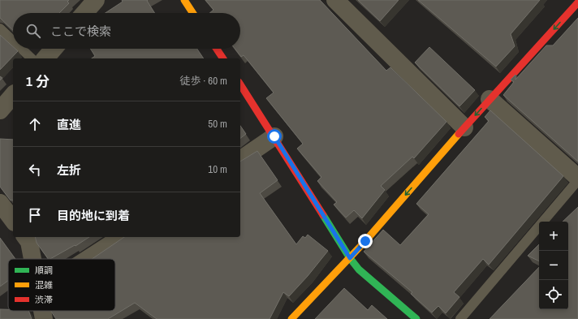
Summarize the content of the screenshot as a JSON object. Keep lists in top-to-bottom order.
{
  "legend": ["順調", "混雑", "渋滞"],
  "page": {
    "search": "ここで検索",
    "heading": ["1 分", "徒歩 · 60 m"],
    "list": [
      ["直進", "50 m"],
      ["左折", "10 m"],
      "目的地に到着"
    ],
    "map_buttons": ["+", "−"]
  }
}
